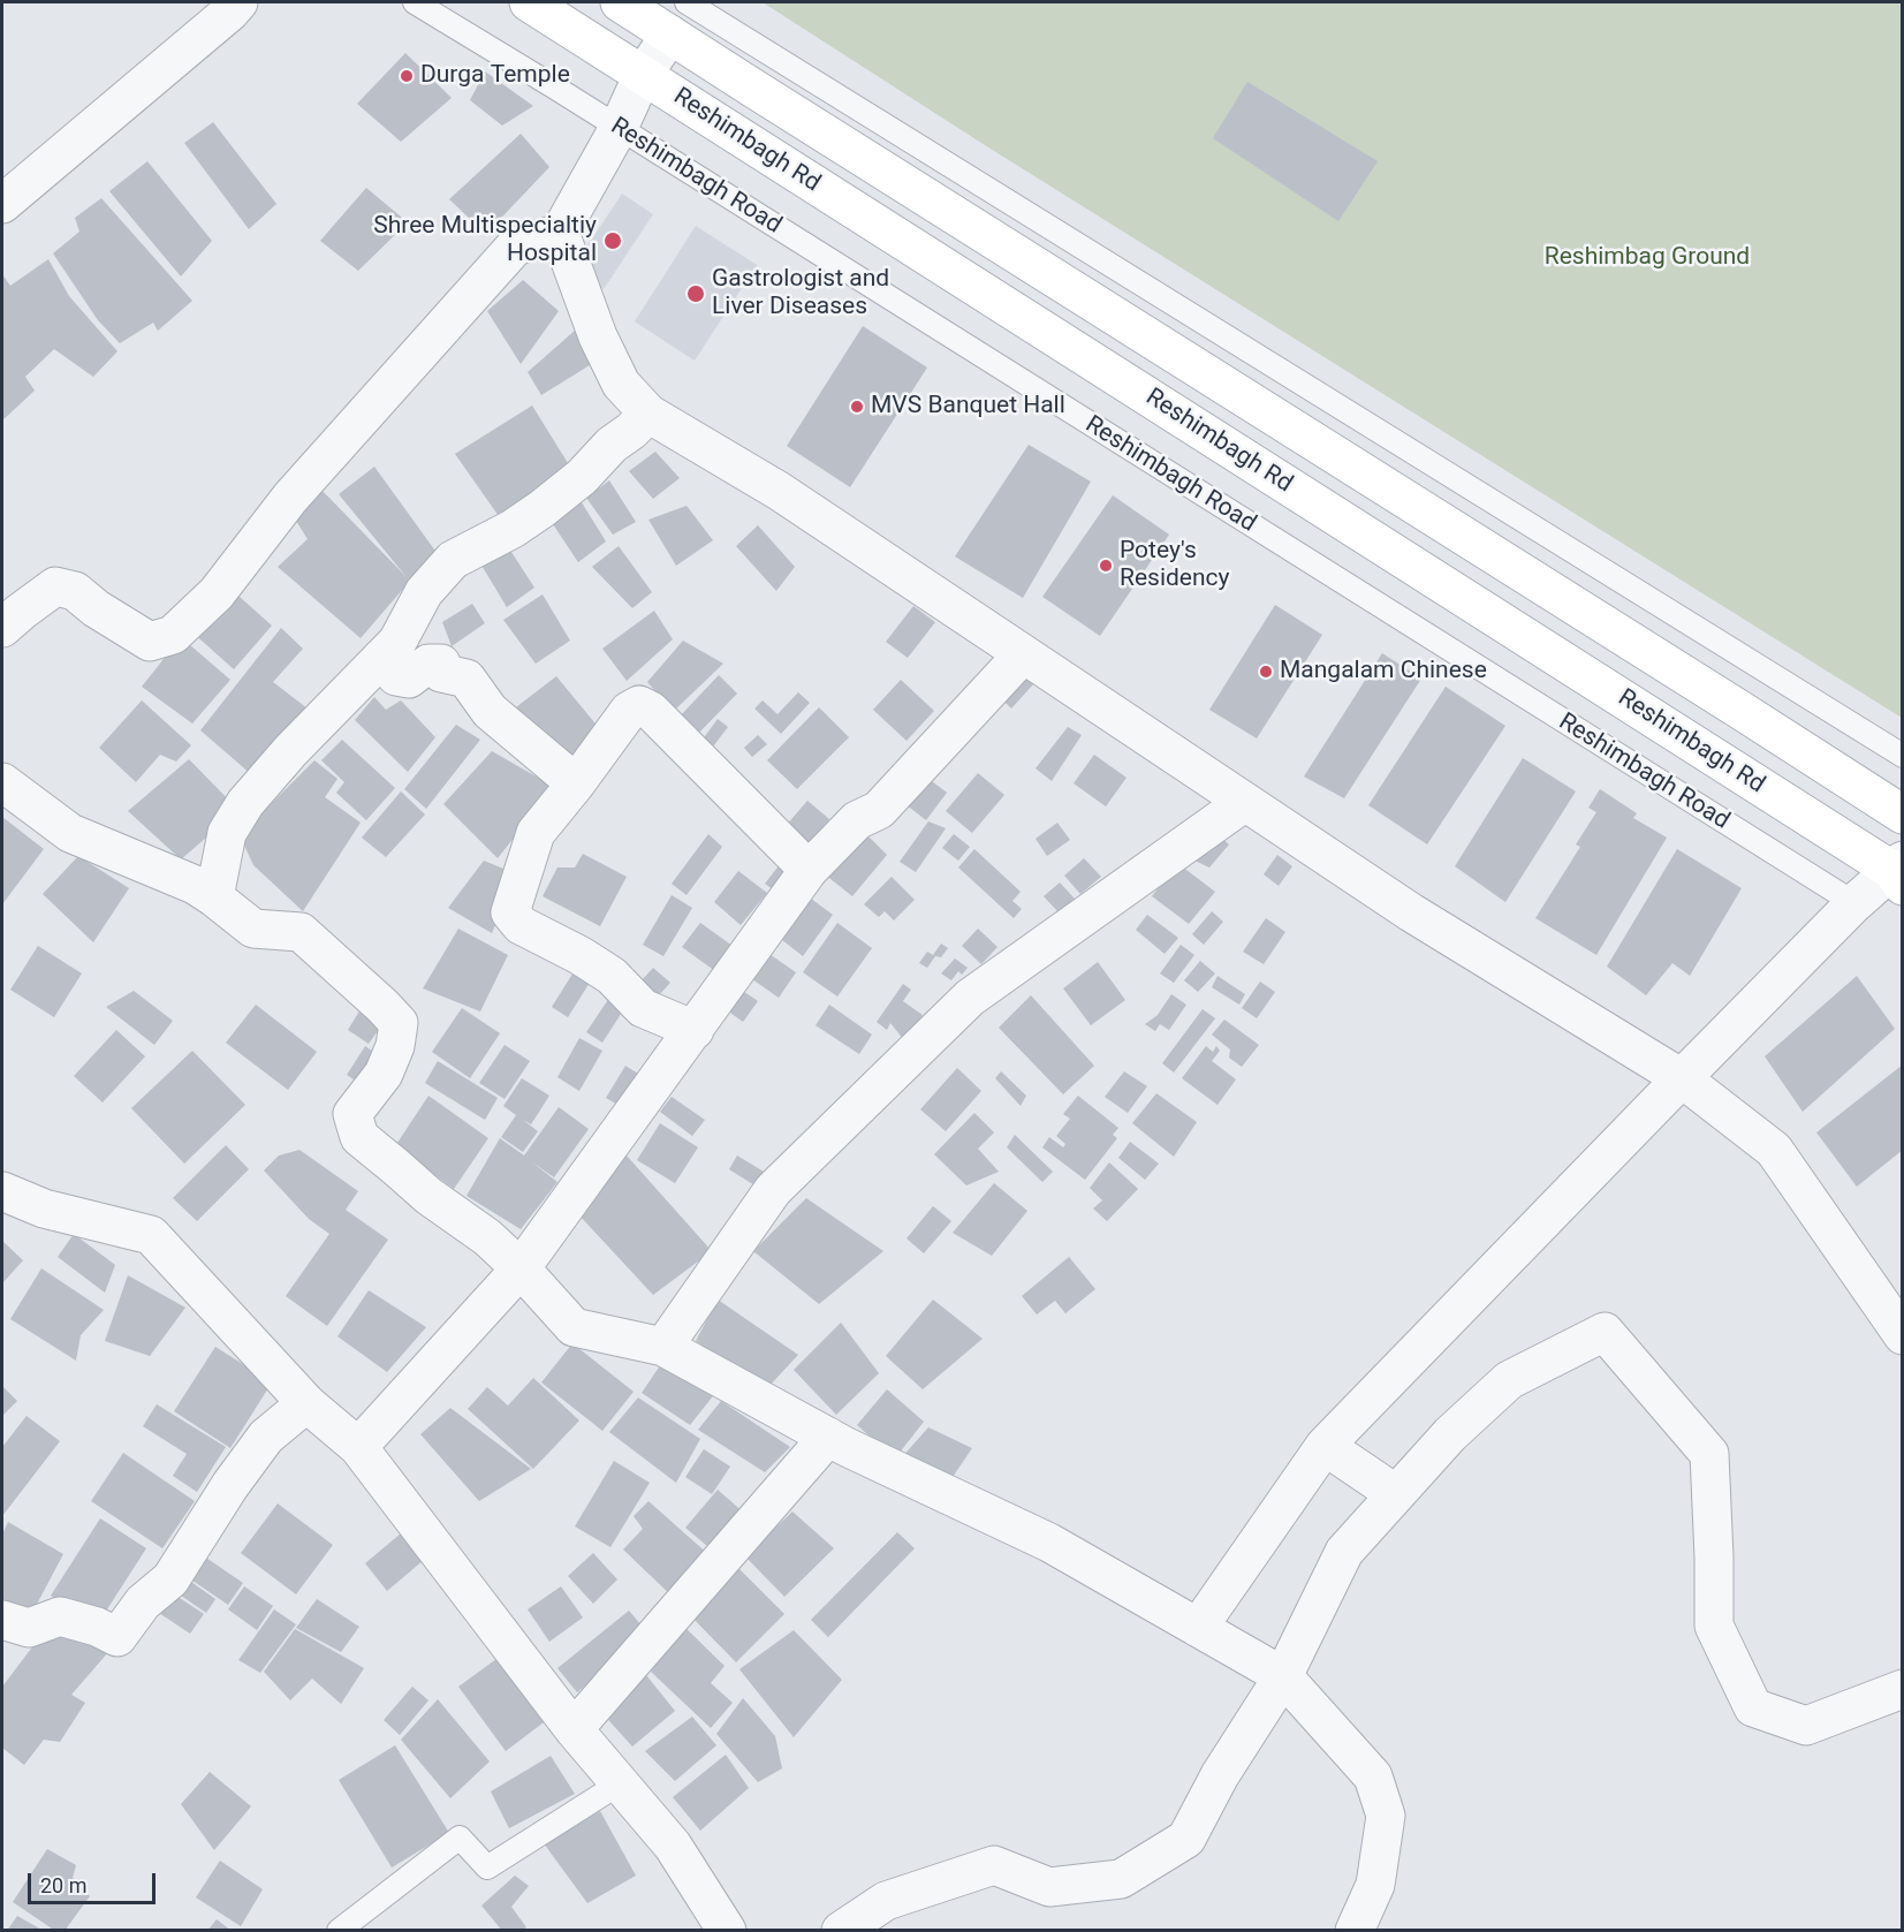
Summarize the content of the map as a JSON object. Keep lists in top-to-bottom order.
{
  "streets": {
    "main road": ["Reshimbagh Rd"],
    "lane": ["Reshimbagh Road"]
  },
  "parks": ["Reshimbag Ground"],
  "places": [
    "Durga Temple",
    "Shree Multispecialtiy Hospital",
    "Gastrologist and Liver Diseases",
    "MVS Banquet Hall",
    "Potey's Residency",
    "Mangalam Chinese"
  ],
  "scale_bar": "20 m"
}
